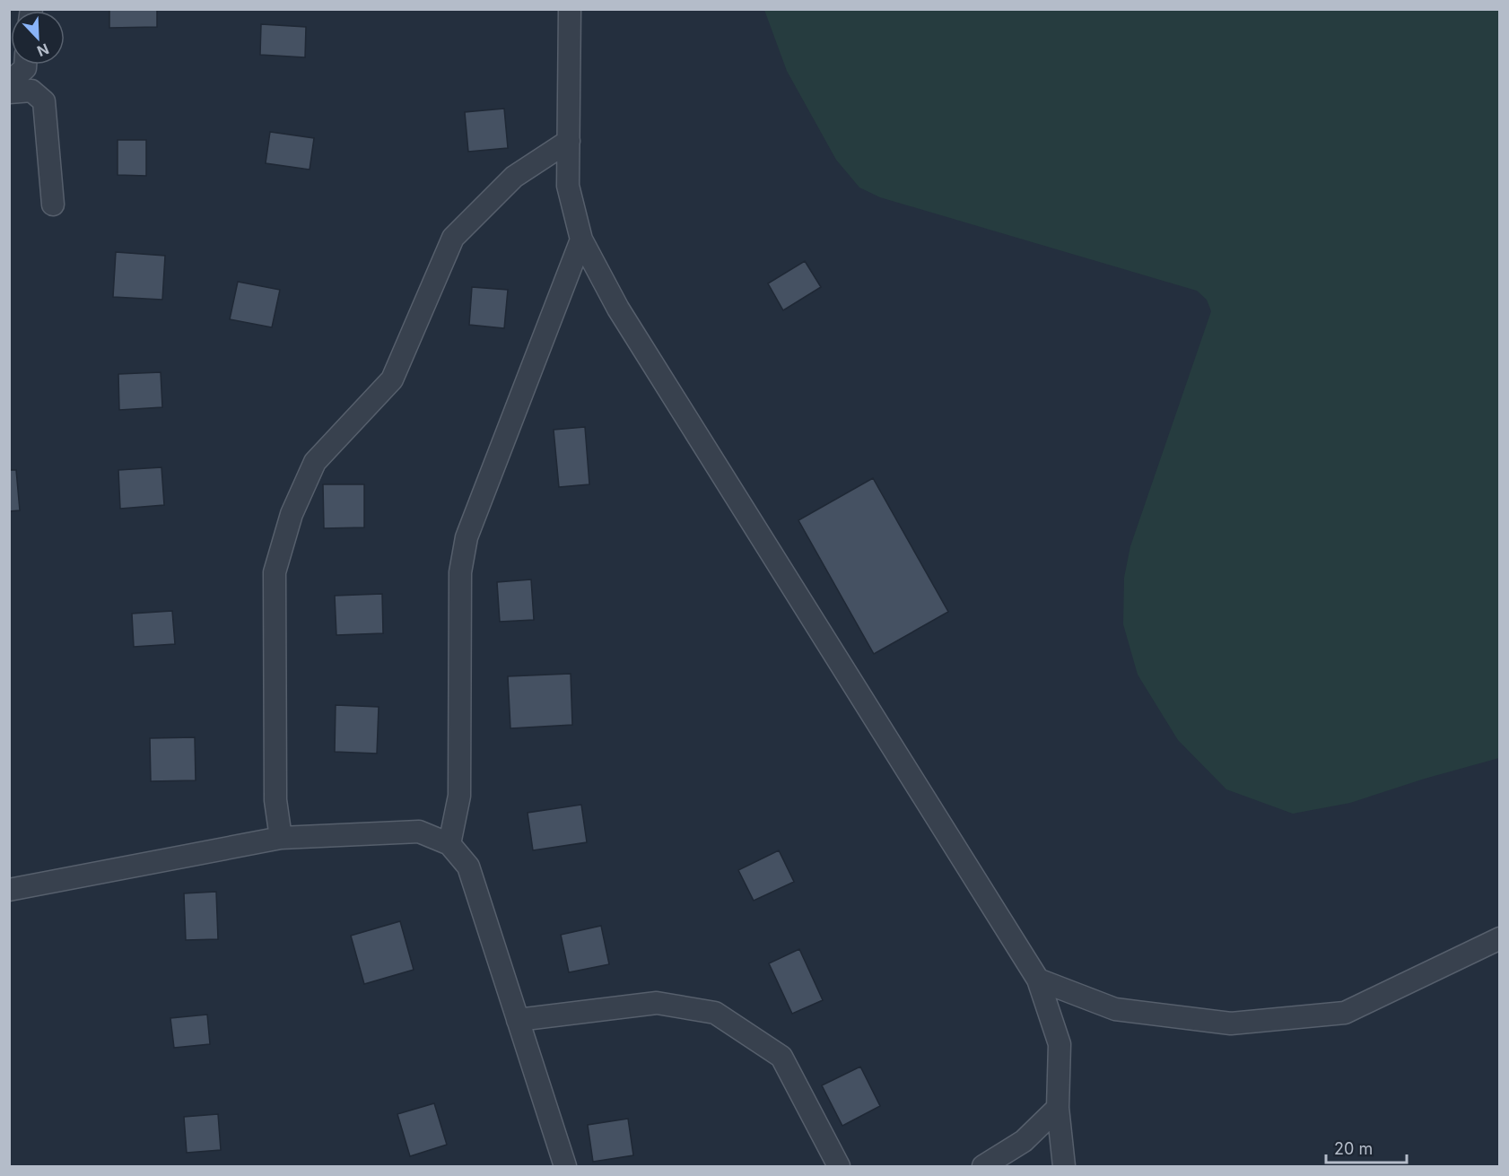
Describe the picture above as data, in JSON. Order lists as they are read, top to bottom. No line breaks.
{"scale_bar":"20 m","north":"bottom right"}
